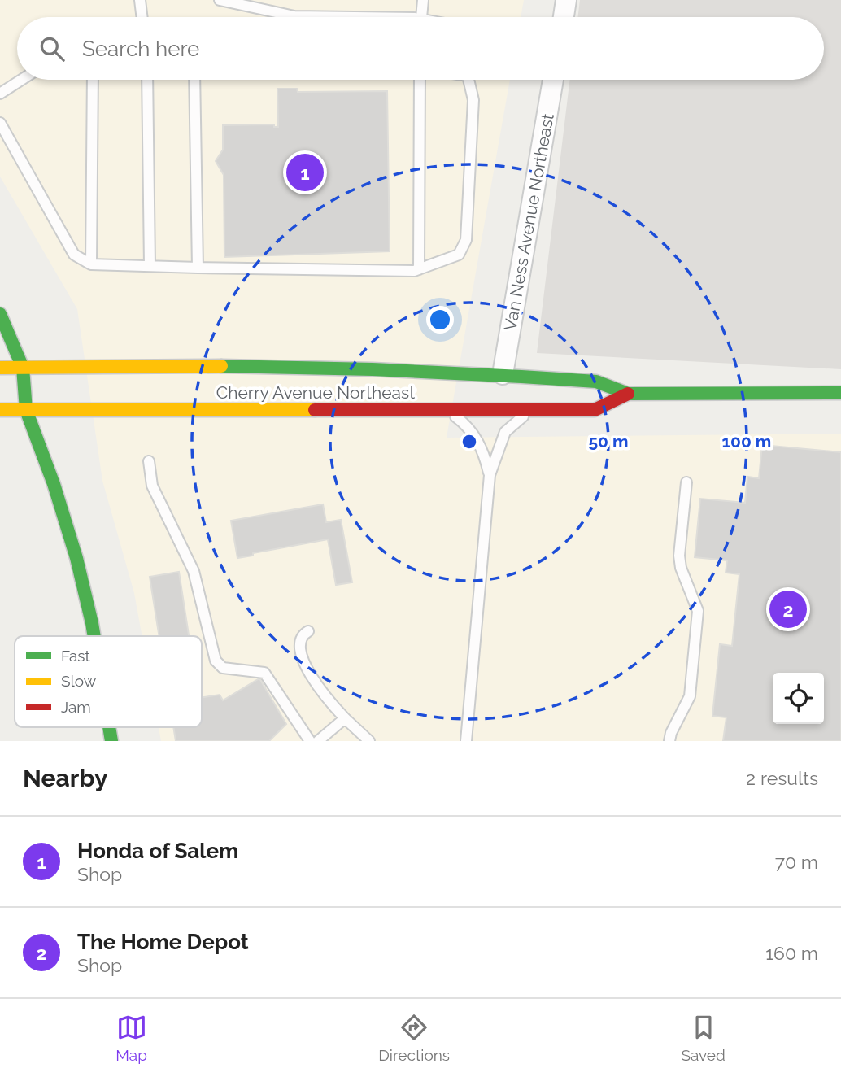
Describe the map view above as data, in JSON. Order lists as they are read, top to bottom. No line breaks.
{"streets":{"main road":["Cherry Avenue Northeast"],"street":["Van Ness Avenue Northeast"]},"crossings":[["Van Ness Avenue Northeast","Cherry Avenue Northeast"]],"legend":["Fast","Slow","Jam"],"page":{"search":"Search here","pins":["1","2"],"heading":["Nearby","2 results"],"list":[{"mark":"1","name":"Honda of Salem","note":"Shop","value":"70 m"},{"mark":"2","name":"The Home Depot","note":"Shop","value":"160 m"}],"nav":["Map","Directions","Saved"]},"rings":["50 m","100 m"]}
